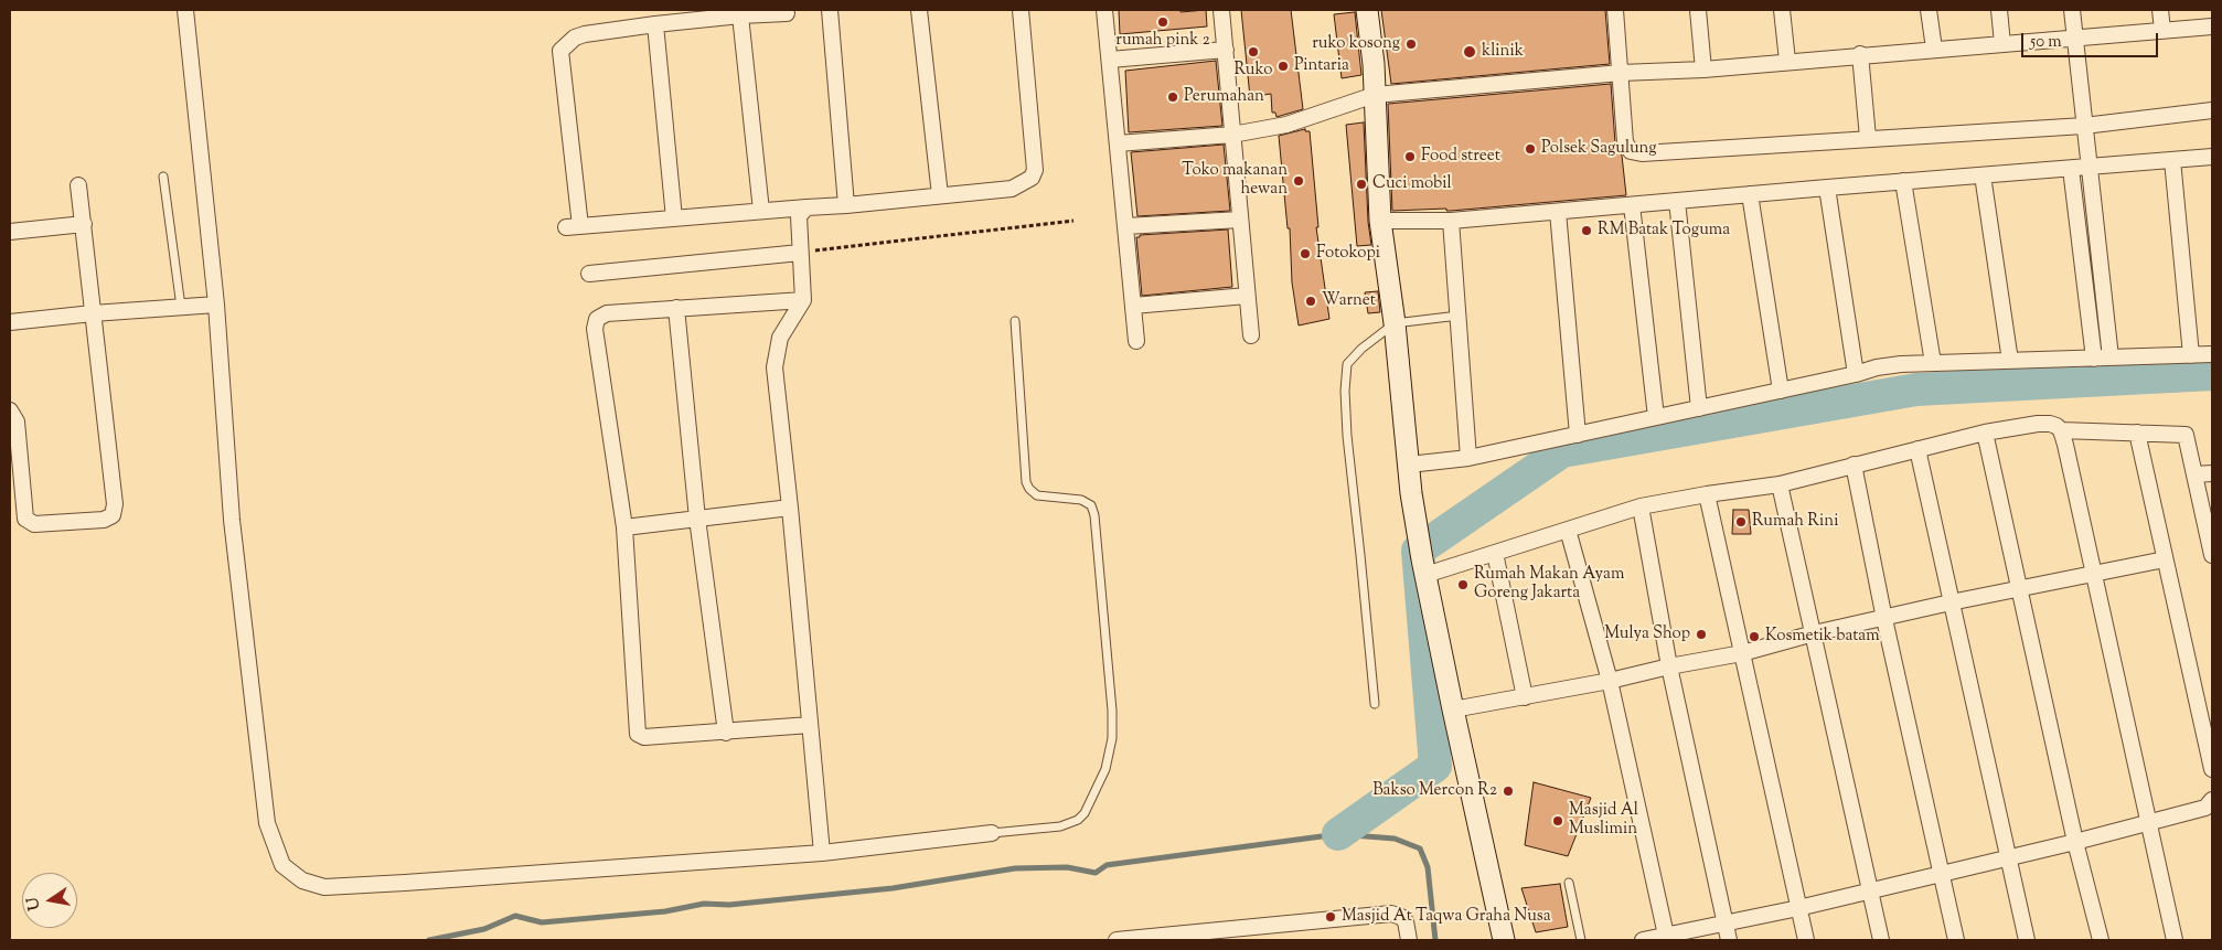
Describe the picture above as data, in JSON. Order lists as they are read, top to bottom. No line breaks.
{"places":["rumah pink 2","ruko kosong","Ruko","klinik","Pintaria","Perumahan","Polsek Sagulung","Food street","Toko makanan hewan","Cuci mobil","RM Batak Toguma","Fotokopi","Warnet","Rumah Rini","Rumah Makan Ayam Goreng Jakarta","Mulya Shop","Kosmetik batam","Bakso Mercon R2","Masjid Al Muslimin","Masjid At Taqwa Graha Nusa"],"scale_bar":"50 m","north":"left"}
